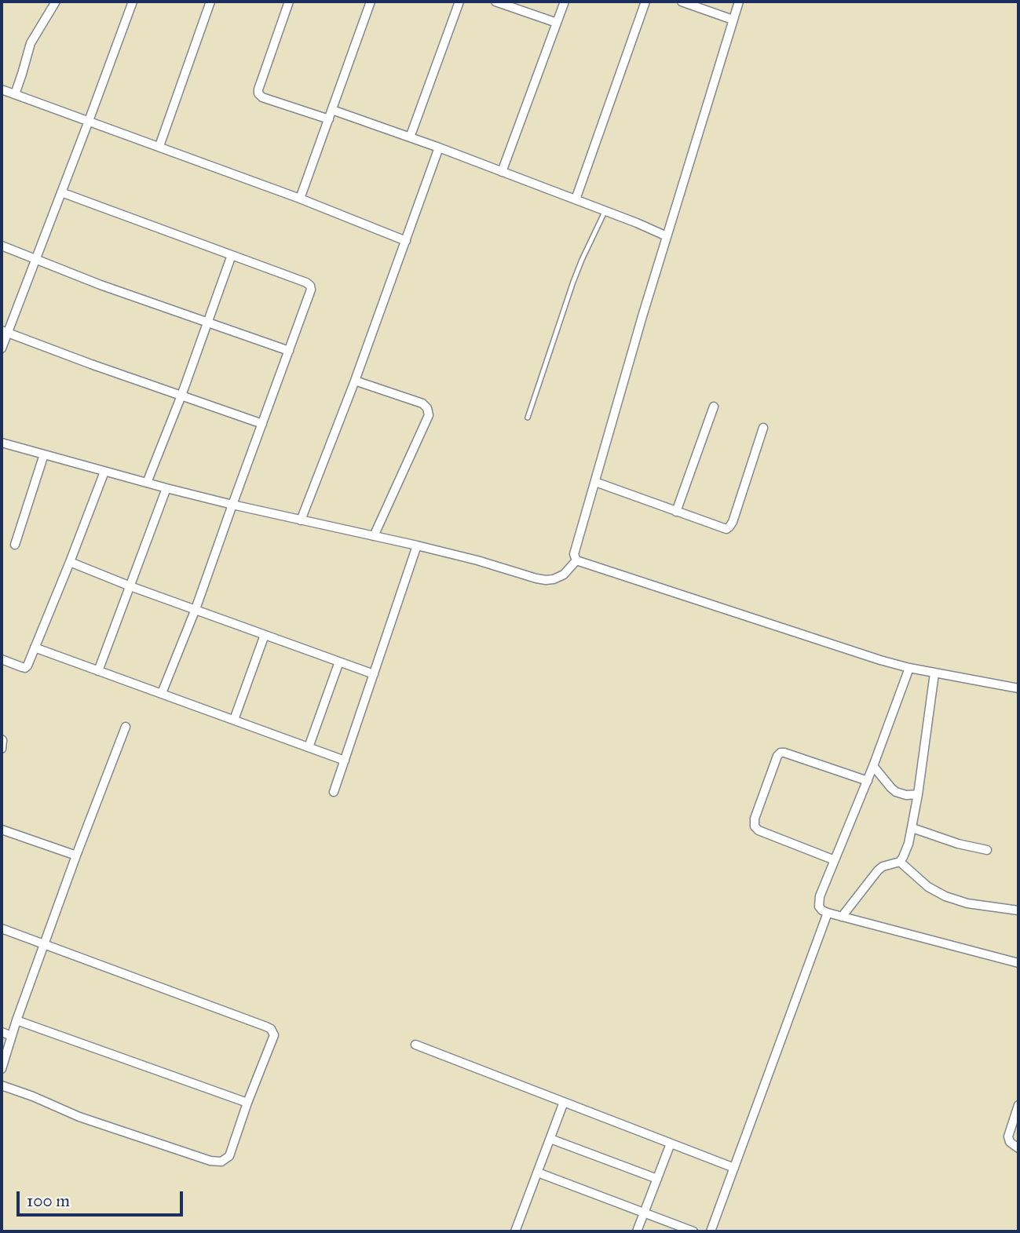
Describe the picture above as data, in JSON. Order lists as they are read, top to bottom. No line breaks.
{"scale_bar":"100 m"}
